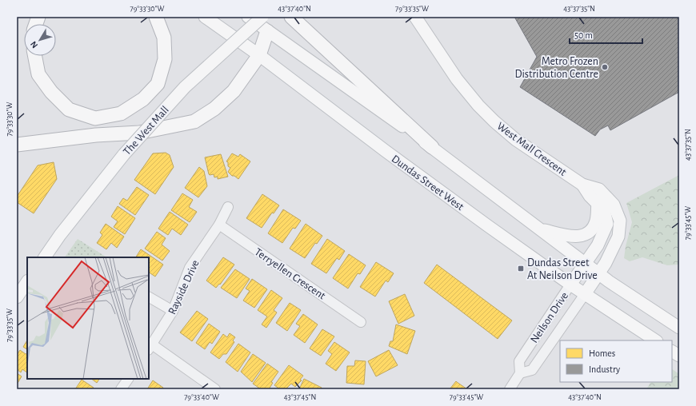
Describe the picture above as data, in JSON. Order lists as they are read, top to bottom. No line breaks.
{"streets":{"main road":["The West Mall","West Mall Crescent","Dundas Street West","Neilson Drive"],"street":["Terryellen Crescent","Rayside Drive"]},"crossings":[["West Mall Crescent","Neilson Drive"],["Dundas Street West","Neilson Drive"],["Terryellen Crescent","Rayside Drive"]],"places":{"other":["Metro Frozen Distribution Centre"],"transit":["Dundas Street At Neilson Drive"]},"legend":["Homes","Industry"],"scale_bar":"50 m","north":"bottom left","coordinates":["79°33'30\"W","43°37'40\"N","79°33'35\"W","43°37'35\"N","79°33'45\"W","79°33'40\"W","43°37'45\"N"]}
